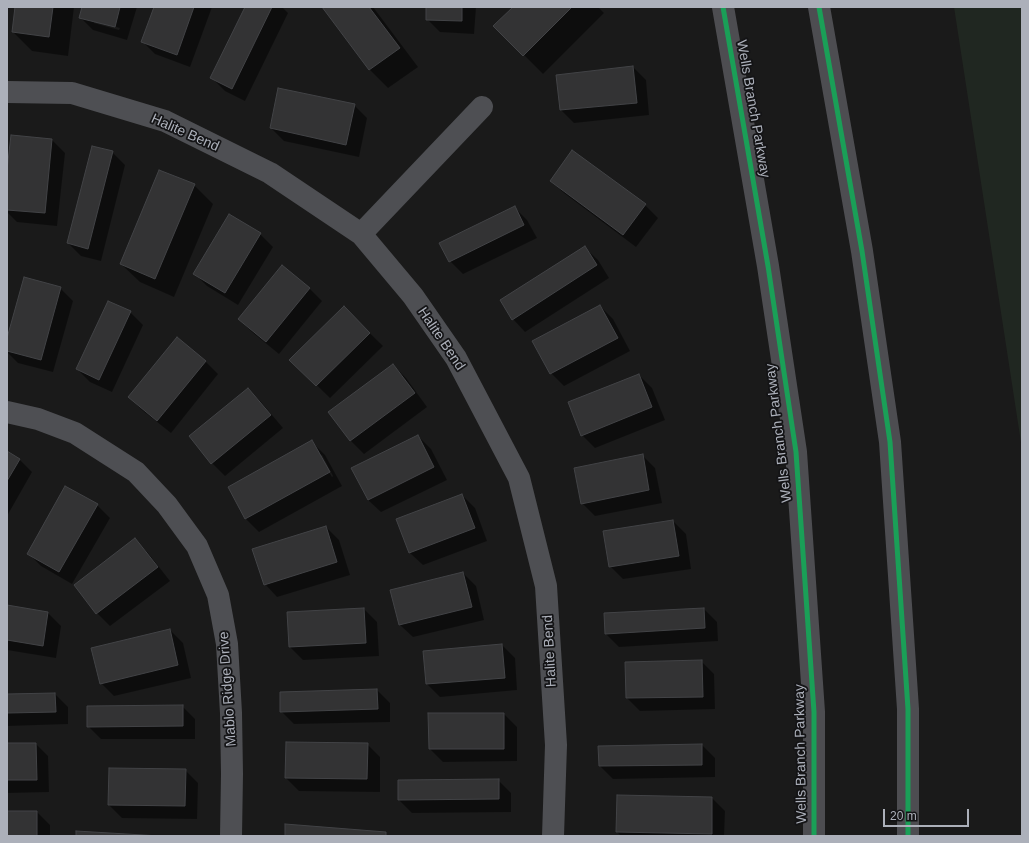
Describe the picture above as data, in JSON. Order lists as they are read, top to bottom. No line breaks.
{"streets":{"street":["Wells Branch Parkway","Halite Bend","Mablo Ridge Drive"]},"scale_bar":"20 m"}
